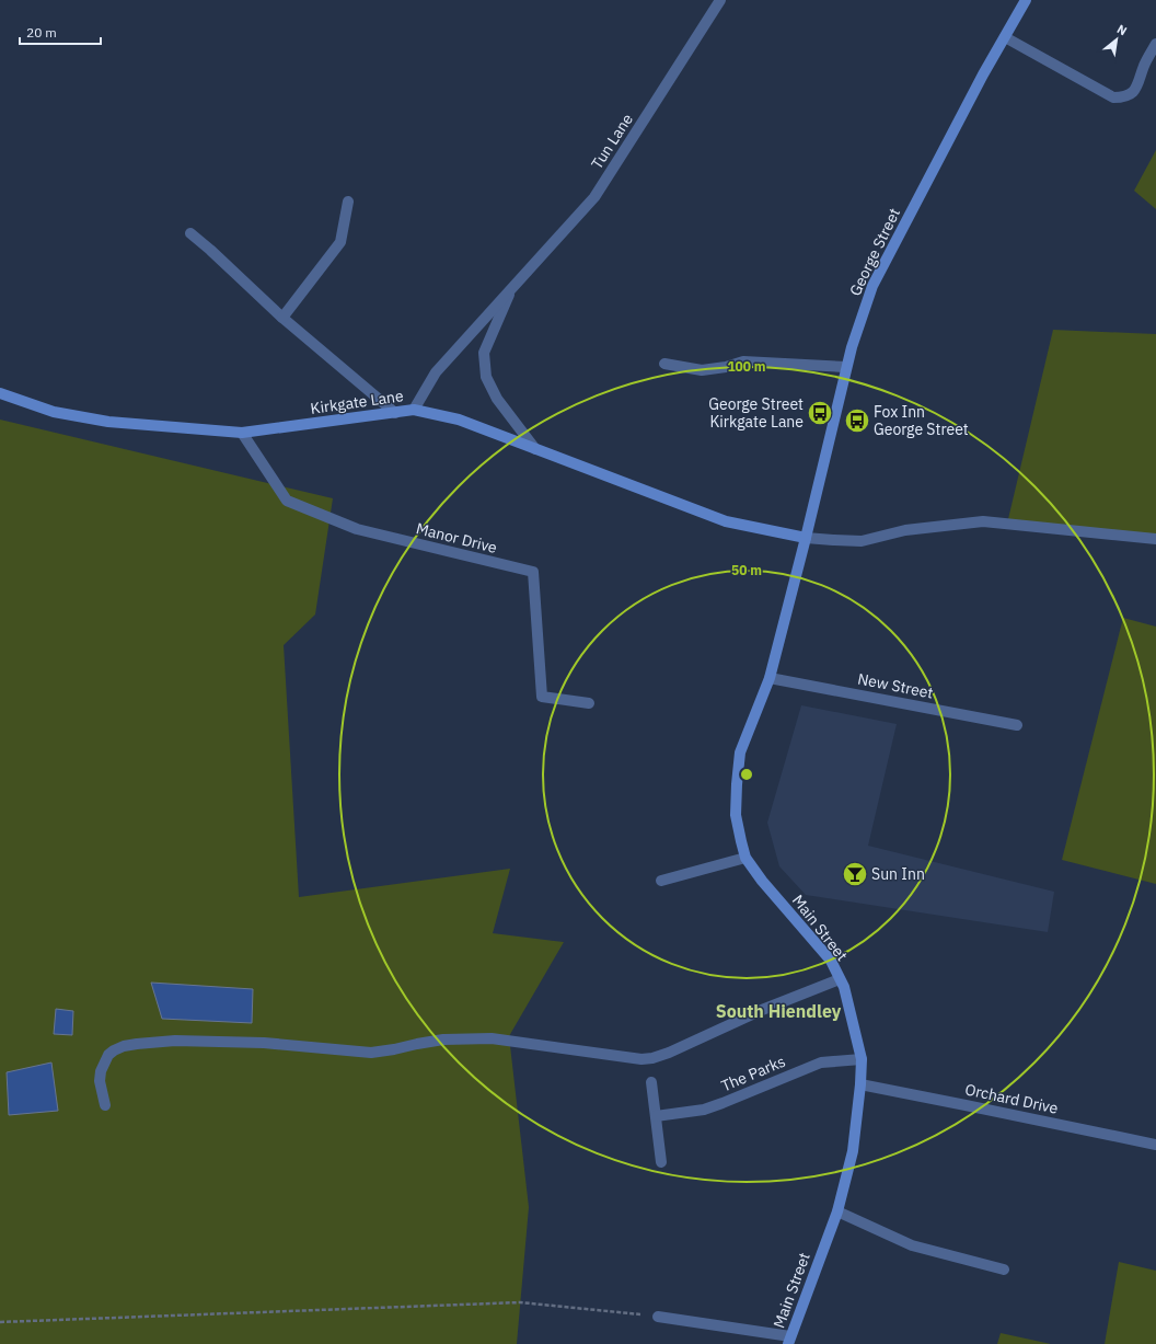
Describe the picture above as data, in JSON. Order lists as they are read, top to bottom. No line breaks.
{"streets":{"street":["Tun Lane","George Street","Kirkgate Lane","Manor Drive","New Street","Main Street","The Parks","Orchard Drive"]},"crossings":[["Tun Lane","Kirkgate Lane"],["George Street","Kirkgate Lane"],["George Street","Main Street"],["Kirkgate Lane","Manor Drive"],["Kirkgate Lane","Main Street"],["New Street","Main Street"],["Main Street","The Parks"],["Main Street","Orchard Drive"]],"districts":["South Hiendley"],"places":{"bus stop":["George Street Kirkgate Lane","Fox Inn George Street"],"bar":["Sun Inn"]},"scale_bar":"20 m","north":"top right","rings":["100 m","50 m"]}
